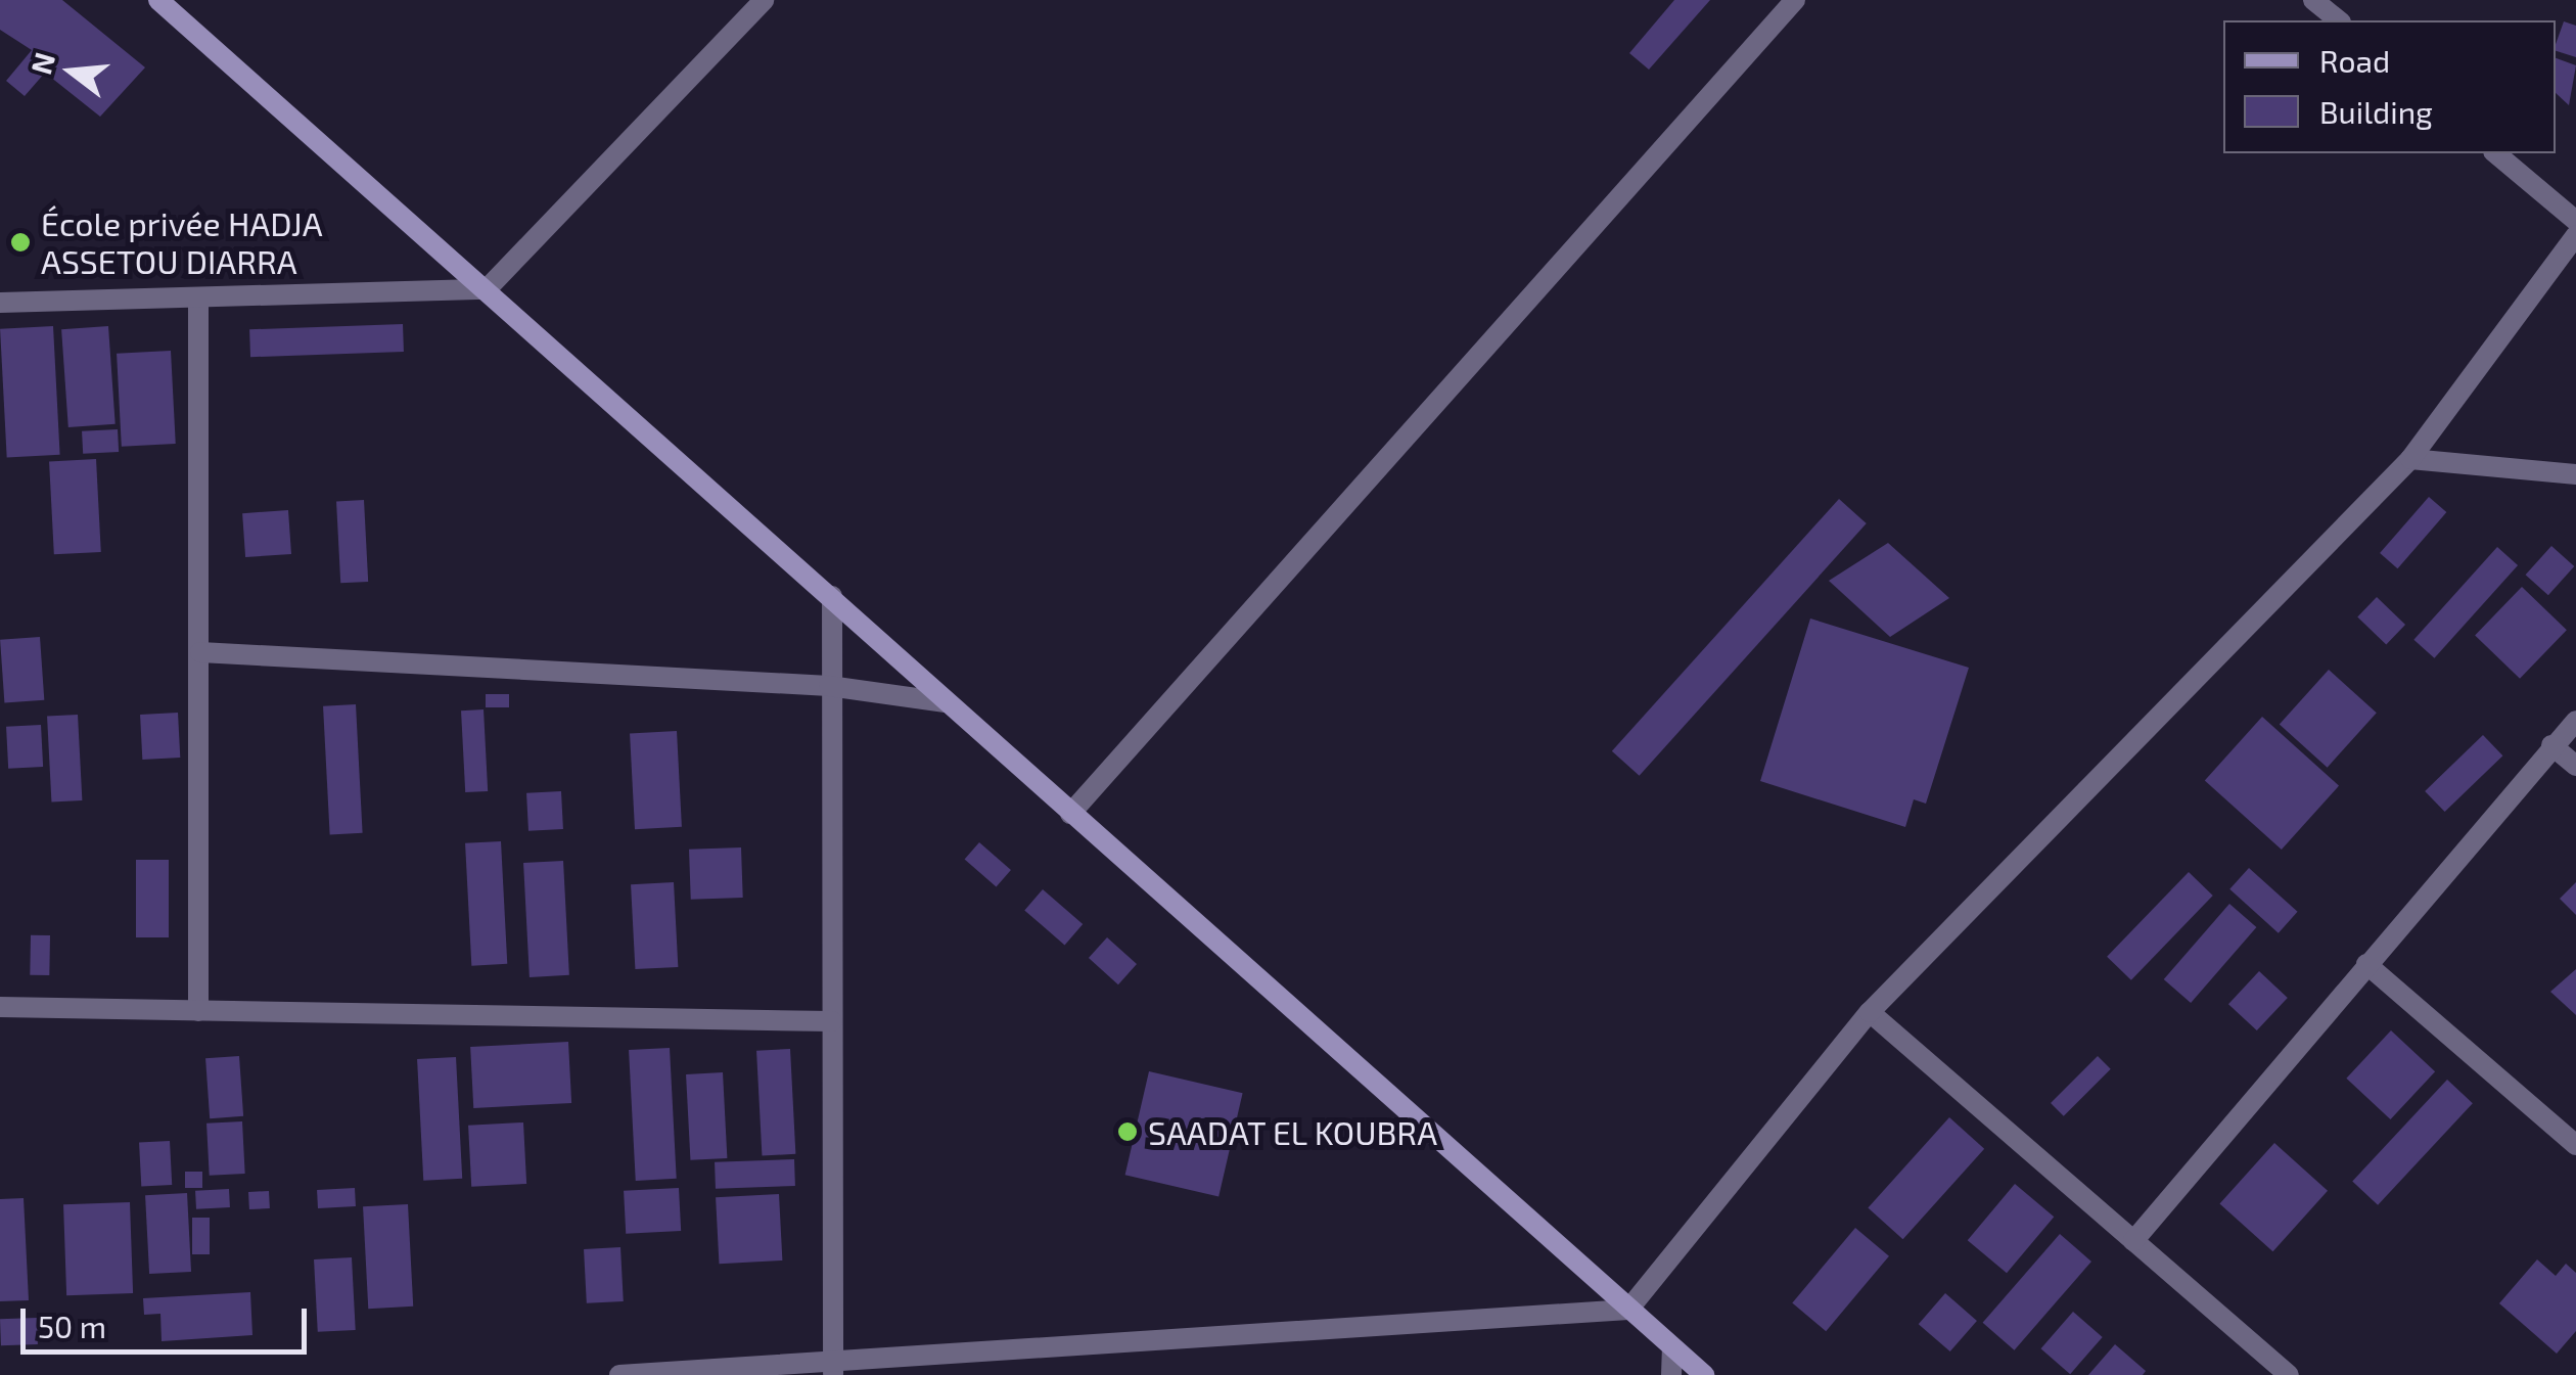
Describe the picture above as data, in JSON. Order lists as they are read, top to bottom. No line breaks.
{"places":["École privée HADJA ASSETOU DIARRA","SAADAT EL KOUBRA"],"legend":["Road","Building"],"scale_bar":"50 m","north":"left"}
